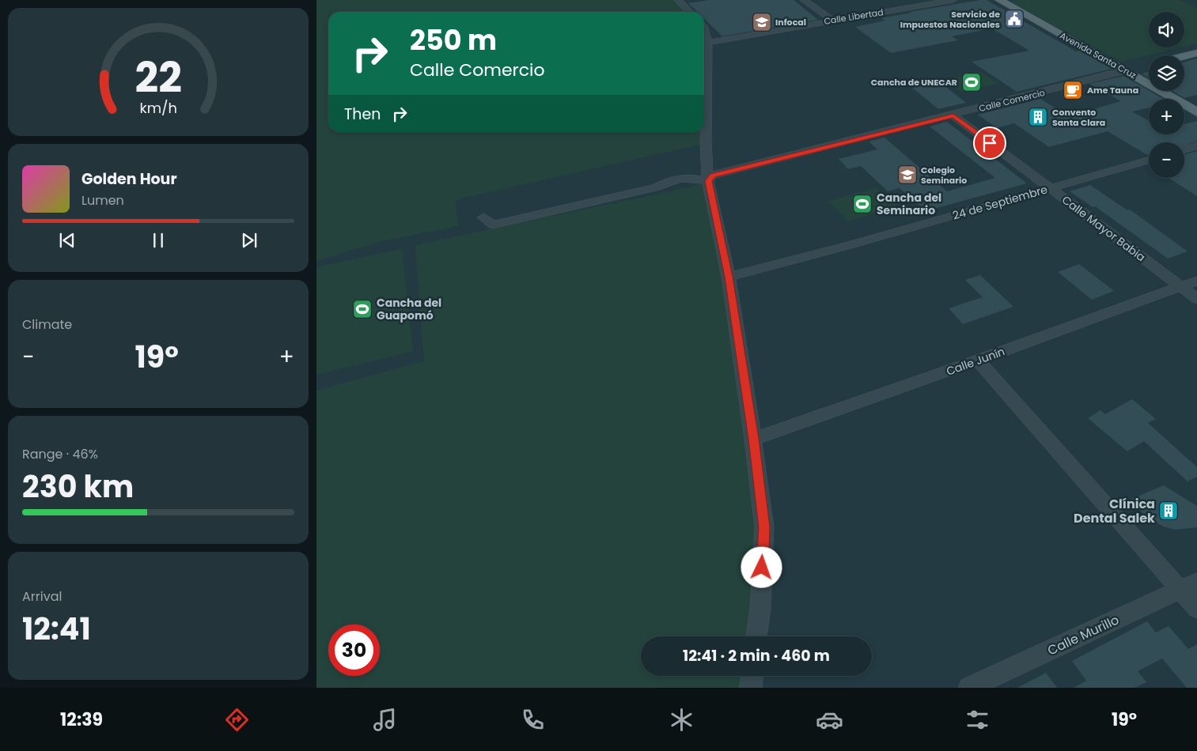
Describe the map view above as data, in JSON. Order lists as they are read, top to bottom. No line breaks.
{"streets":{"main road":["Avenida Santa Cruz","Calle Comercio"],"street":["Calle Libertad","24 de Septiembre","Calle Mayor Babia","Calle Junín","Calle Murillo"]},"crossings":[["Avenida Santa Cruz","Calle Comercio"],["Calle Comercio","Calle Mayor Babia"],["24 de Septiembre","Calle Mayor Babia"],["Calle Mayor Babia","Calle Junín"]],"places":{"public building":["Servicio de Impuestos Nacionales"],"school or university":["Infocal","Colegio Seminario"],"sports":["Cancha de UNECAR","Cancha del Seminario","Cancha del Guapomó"],"cafe":["Ame Tauna"],"building":["Convento Santa Clara","Clínica Dental Salek"]},"page":{"map_buttons":["+","−"],"turn":["250 m","Calle Comercio"],"then":"Then","song":["Golden Hour","Lumen"],"tile":["Climate",["Range · 46%","230 km"],["Arrival","12:41"]],"heat":["−","19°","+"],"limit":"30","trip":"12:41 · 2 min · 460 m","tabs":["12:39","19°"],"gauge":["22","km/h"]}}
